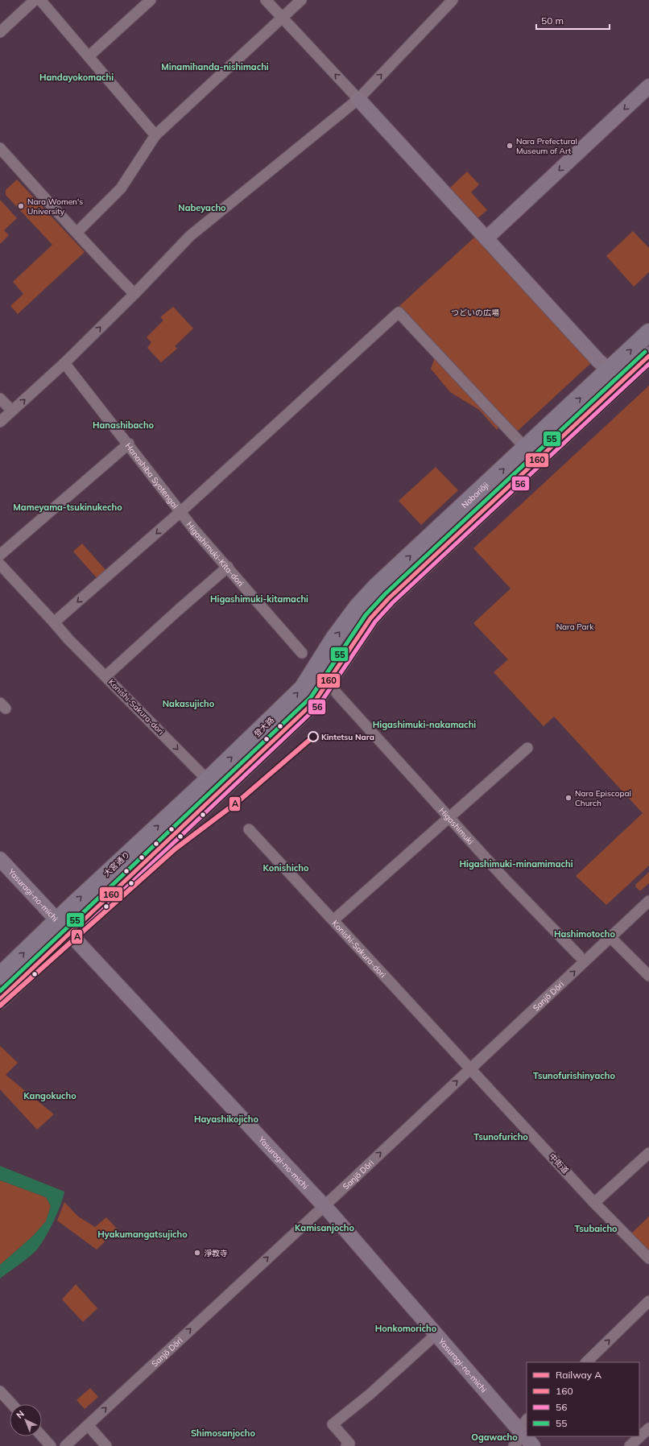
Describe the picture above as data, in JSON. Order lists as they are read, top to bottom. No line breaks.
{"streets":{"highway":["Noboriōji","登大路","大宮通り"],"street":["Hanashiba Syotengai","Higashimuki-Kita-dori","Konishi-Sakura-dori","Higashimuki","Yasuragi-no-michi","Sanjō Dōri","中街道"]},"crossings":[["Hanashiba Syotengai","Higashimuki-Kita-dori"],["Noboriōji","登大路"],["Konishi-Sakura-dori","登大路"],["Konishi-Sakura-dori","大宮通り"],["Konishi-Sakura-dori","Sanjō Dōri"],["Konishi-Sakura-dori","中街道"],["登大路","大宮通り"],["大宮通り","Yasuragi-no-michi"],["Yasuragi-no-michi","Sanjō Dōri"],["Sanjō Dōri","中街道"]],"one_way":["Sanjō Dōri"],"districts":["Minamihanda-nishimachi","Handayokomachi","Nabeyacho","Hanashibacho","Mameyama-tsukinukecho","Higashimuki-kitamachi","Nakasujicho","Higashimuki-nakamachi","Higashimuki-minamimachi","Konishicho","Hashimotocho","Tsunofurishinyacho","Kangokucho","Hayashikojicho","Tsunofuricho","Kamisanjocho","Tsubaicho","Hyakumangatsujicho","Honkomoricho","Shimosanjocho","Ogawacho"],"parks":["つどいの広場","Nara Park"],"places":["Nara Prefectural Museum of Art","Nara Women's University","Kintetsu Nara","Nara Episcopal Church","淨教寺"],"lines":["transit line 55","transit line 160","transit line 56","rail line A"],"legend":["Railway A","160","56","55"],"scale_bar":"50 m","north":"top left"}
